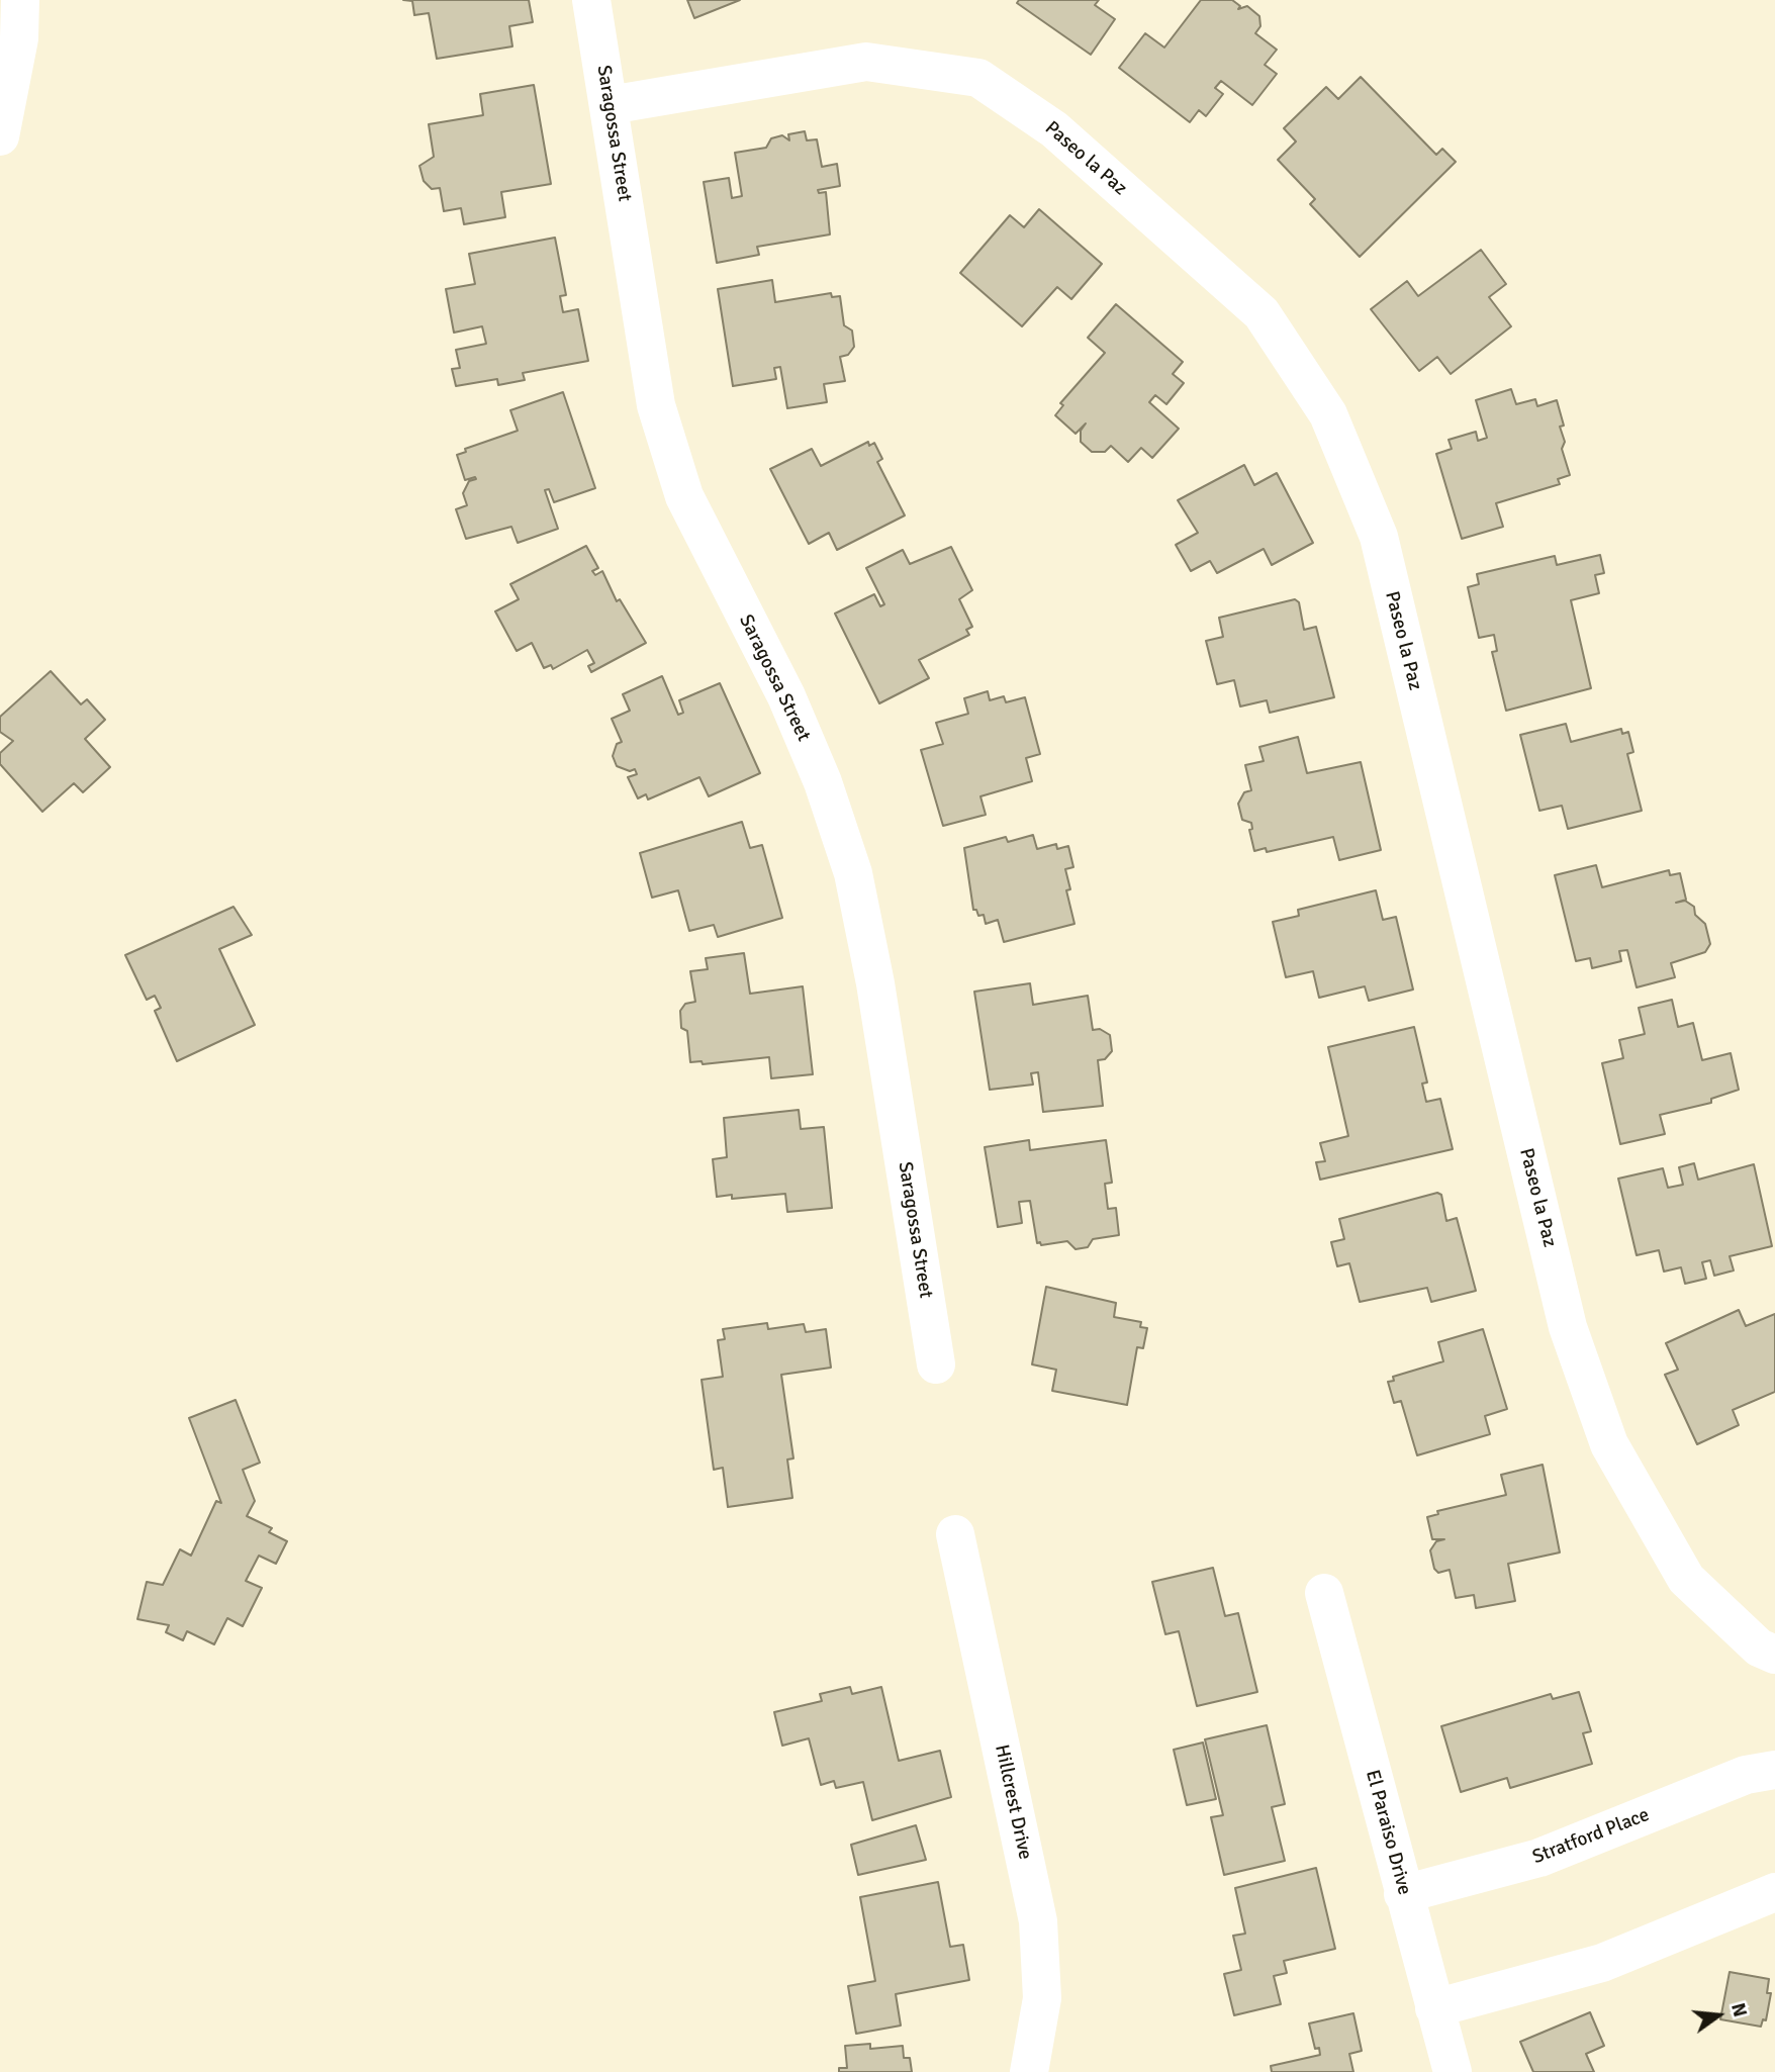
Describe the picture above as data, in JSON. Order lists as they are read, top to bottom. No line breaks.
{"streets":{"street":["Saragossa Street","Paseo la Paz","Hillcrest Drive","El Paraiso Drive","Stratford Place"]},"crossings":[["Saragossa Street","Paseo la Paz"],["El Paraiso Drive","Stratford Place"]],"north":"right"}
